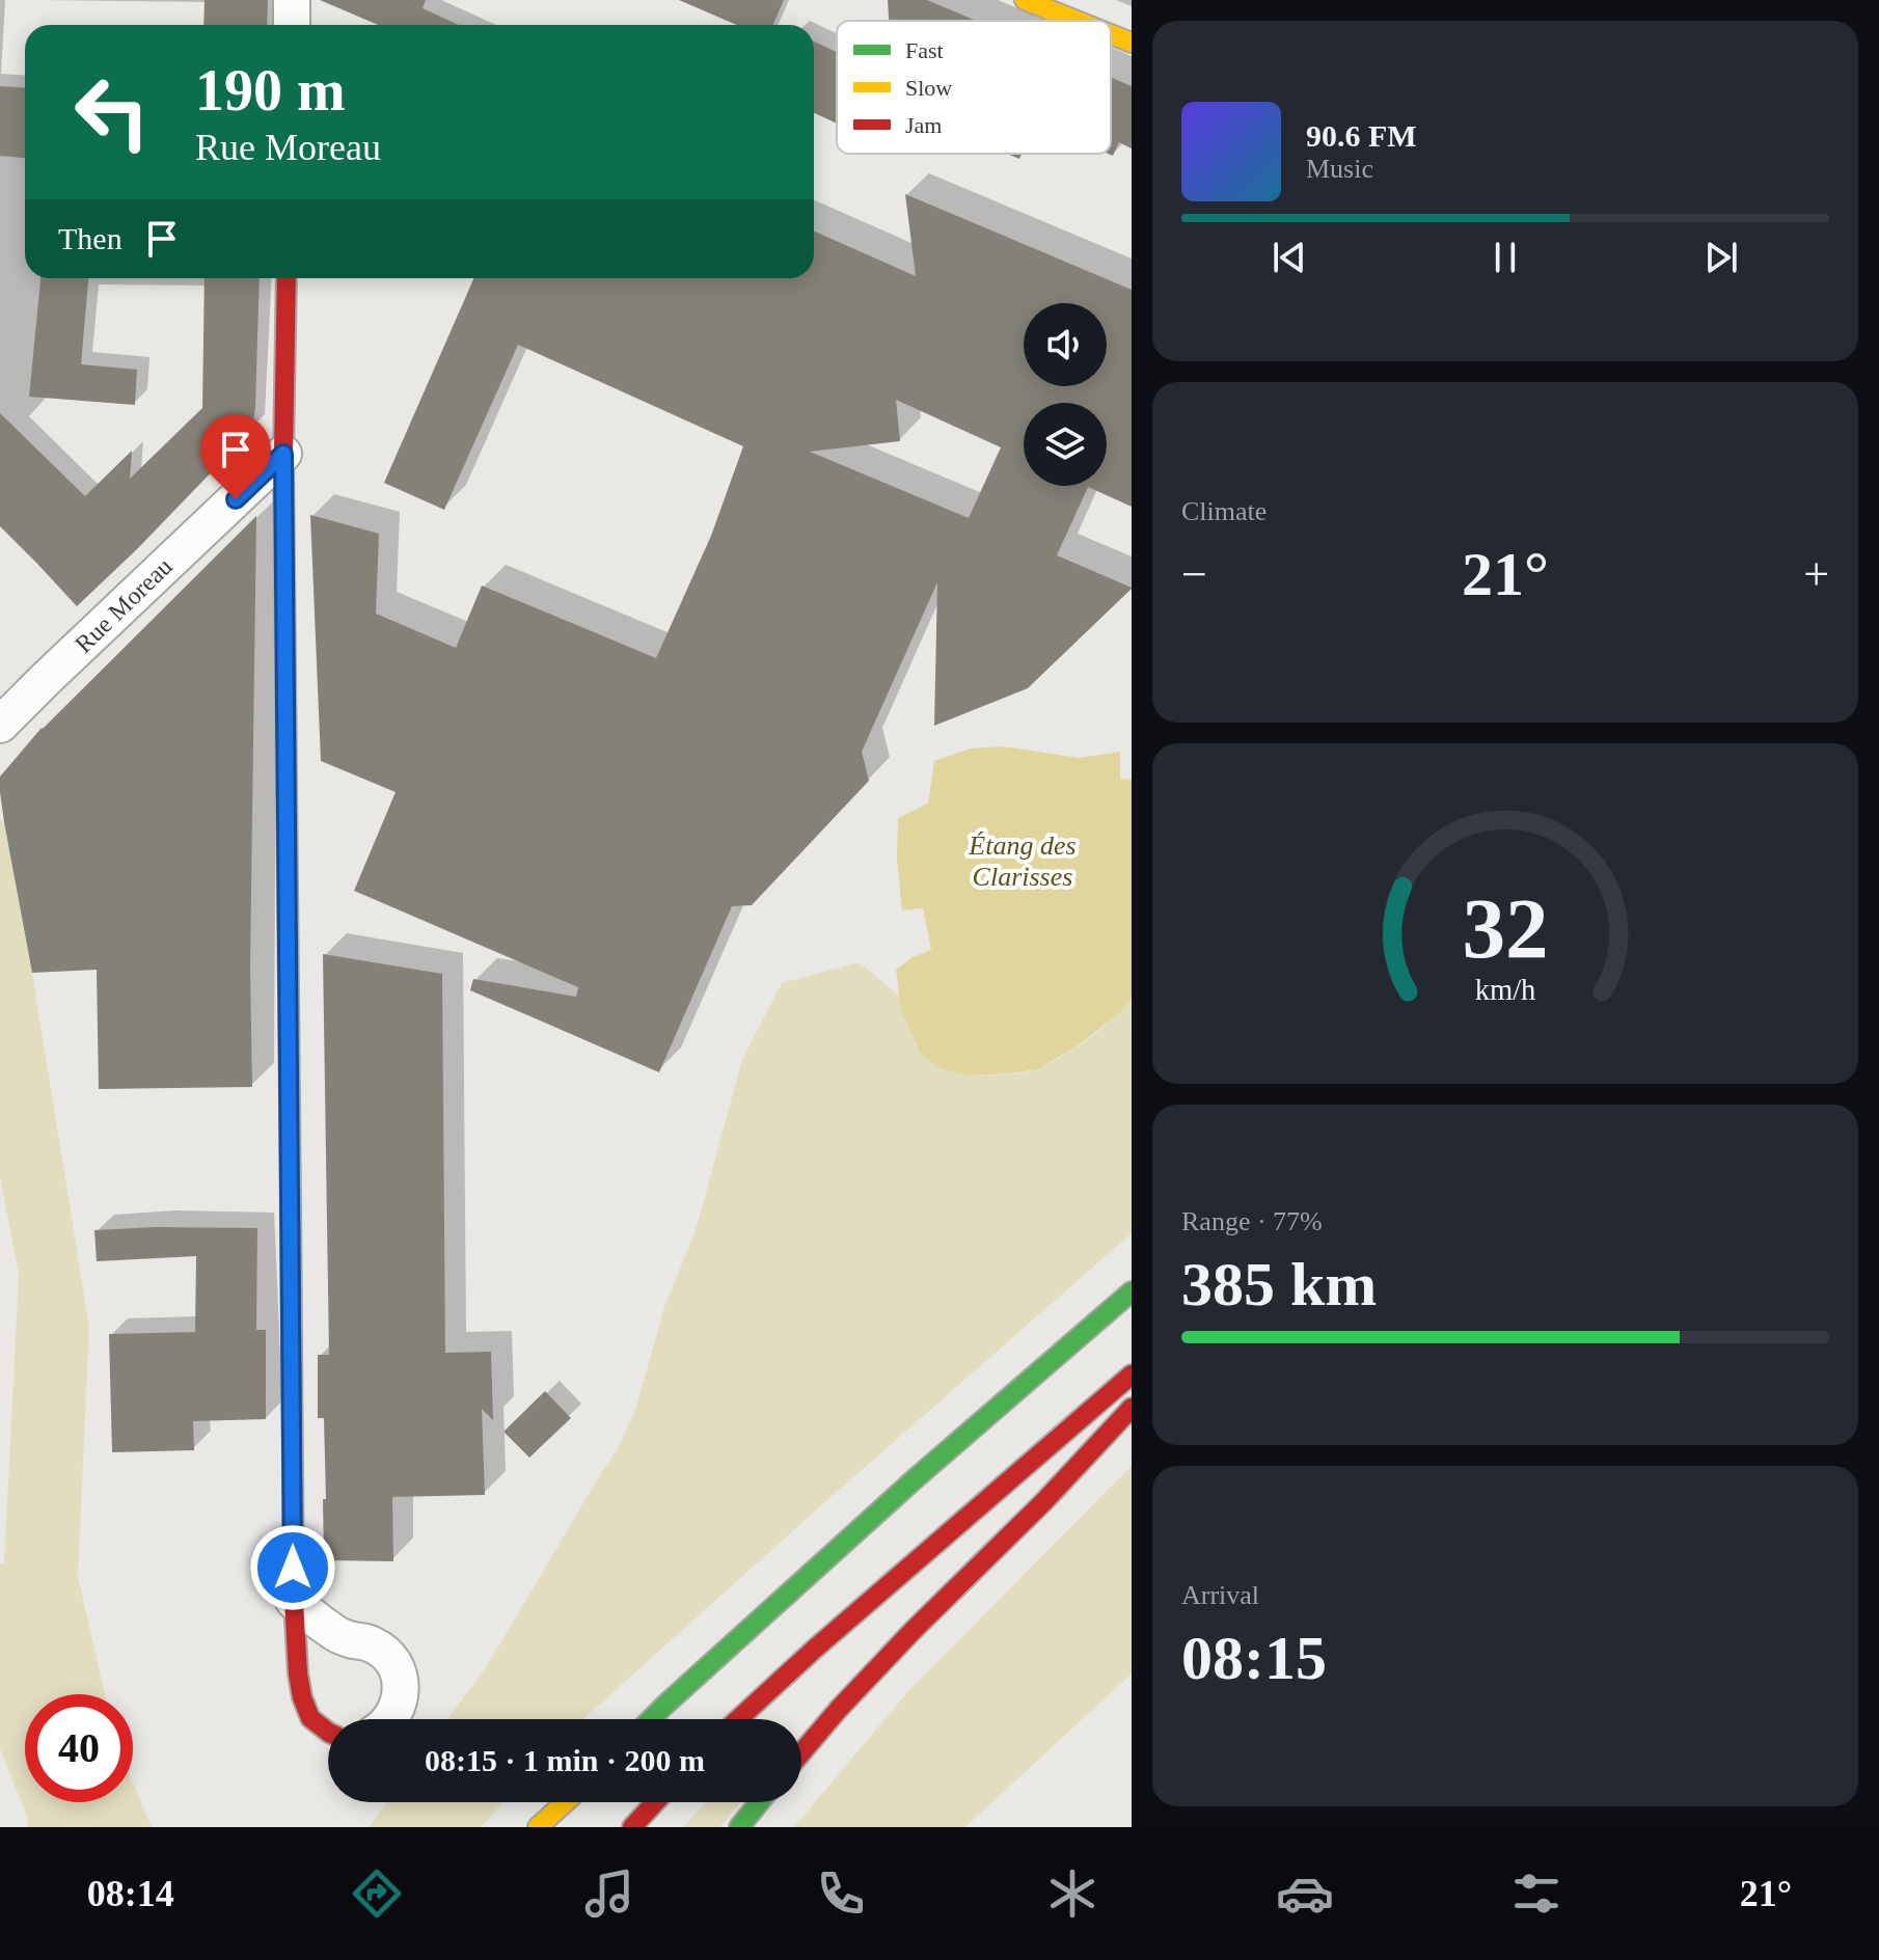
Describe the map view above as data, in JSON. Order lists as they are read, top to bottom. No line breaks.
{"streets":{"street":["Rue Moreau"]},"water":["Étang des Clarisses"],"legend":["Fast","Slow","Jam"],"page":{"turn":["190 m","Rue Moreau"],"song":["90.6 FM","Music"],"then":"Then","tile":["Climate",["Range · 77%","385 km"],["Arrival","08:15"]],"heat":["−","21°","+"],"limit":"40","trip":"08:15 · 1 min · 200 m","tabs":["08:14","21°"],"gauge":["32","km/h"]}}
